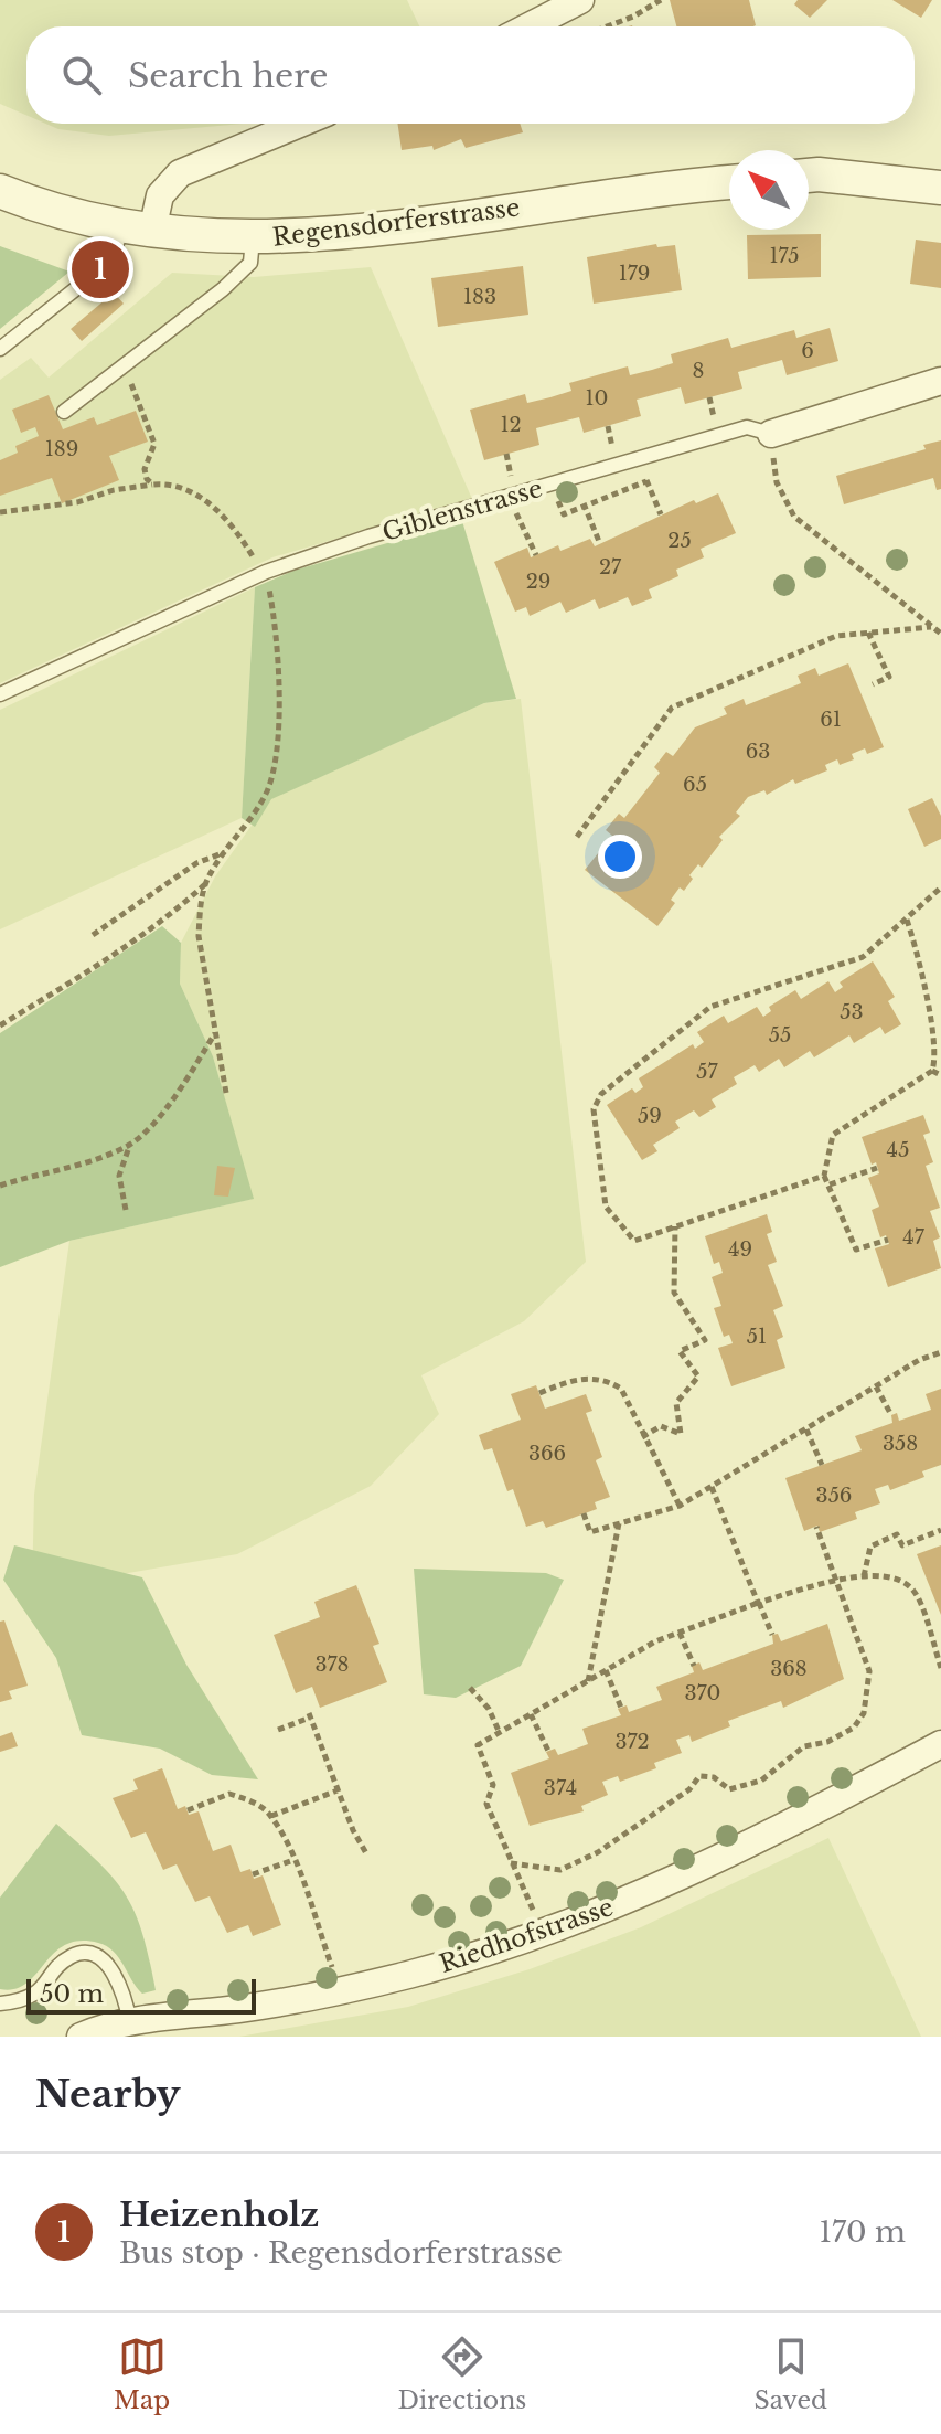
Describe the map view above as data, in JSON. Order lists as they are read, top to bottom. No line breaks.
{"streets":{"street":["Regensdorferstrasse","Giblenstrasse","Riedhofstrasse"]},"house_numbers":["175","179","183","6","8","10","12","189","25","27","29","61","63","65","53","55","57","59","45","47","49","51","358","366","356","378","368","370","372","374"],"scale_bar":"50 m","north":"top left","page":{"search":"Search here","pins":"1","scale":"50 m","heading":"Nearby","list":[{"mark":"1","name":"Heizenholz","note":"Bus stop · Regensdorferstrasse","value":"170 m"}],"nav":["Map","Directions","Saved"]}}
